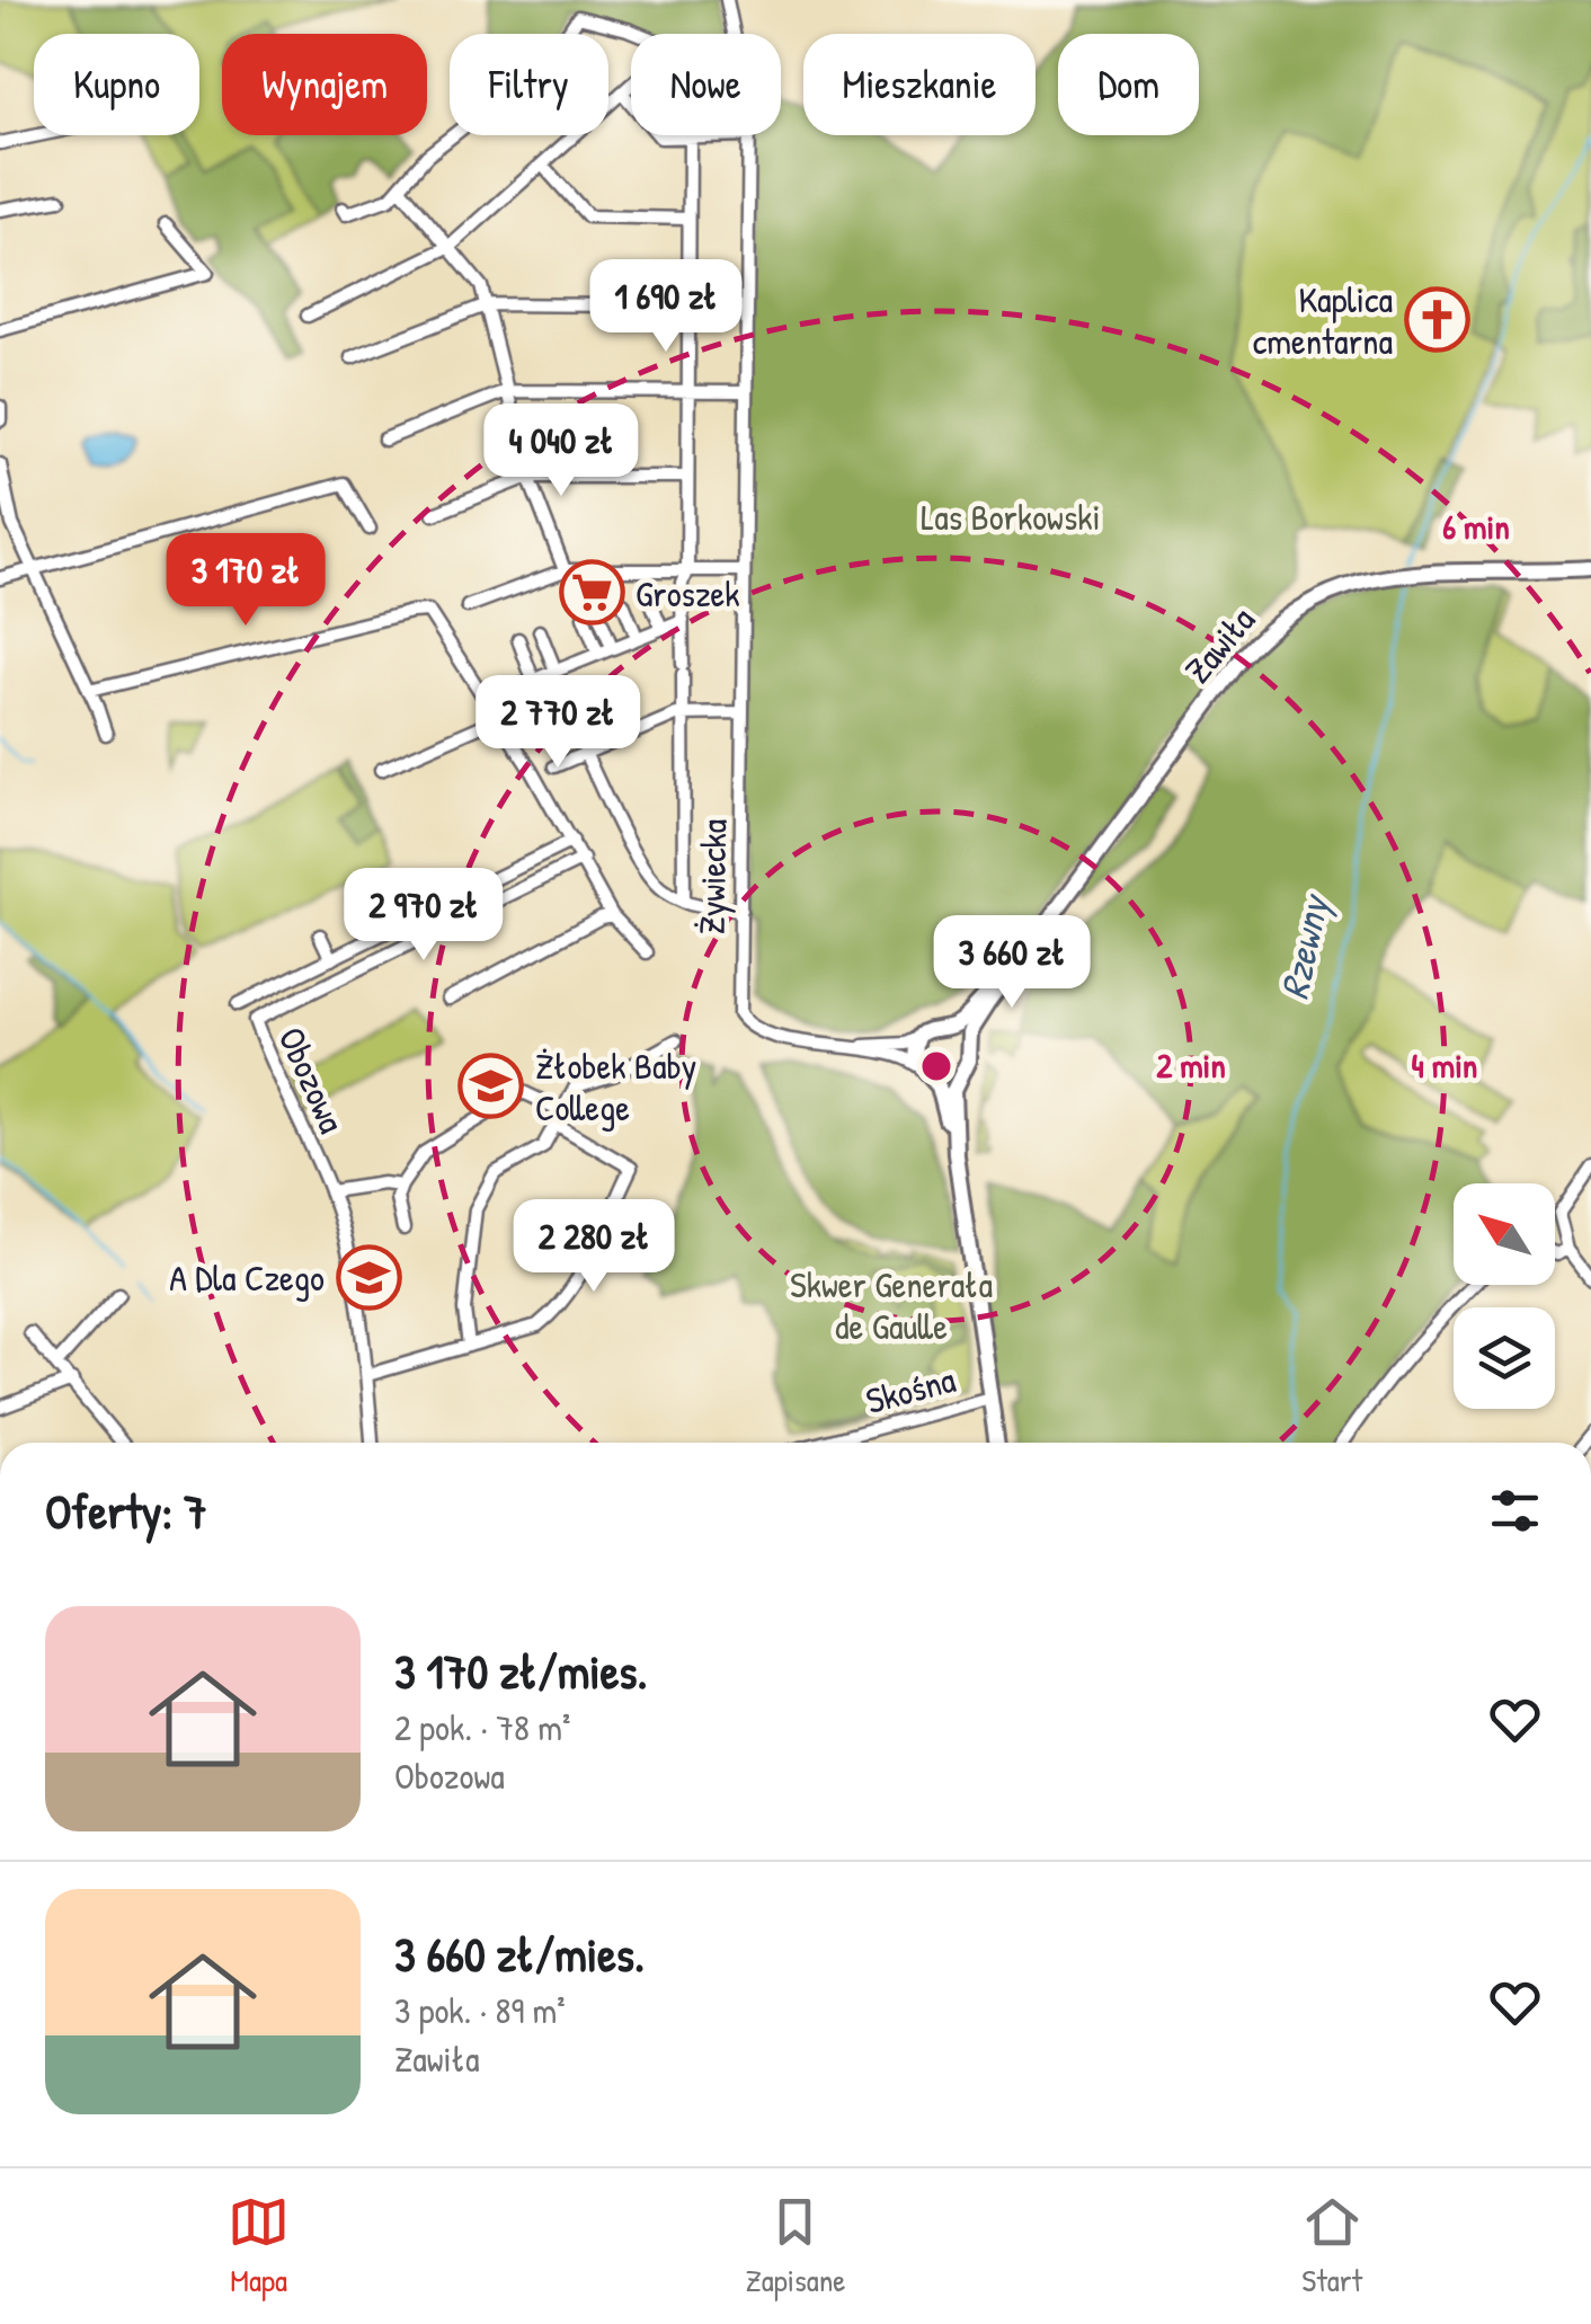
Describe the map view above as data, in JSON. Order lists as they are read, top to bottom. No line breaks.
{"streets":{"street":["Zawiła","Żywiecka","Obozowa","Skośna"]},"crossings":[["Zawiła","Skośna"]],"water":["Rzewny"],"parks":["Las Borkowski","Skwer Generała de Gaulle"],"places":{"church":["Kaplica cmentarna"],"supermarket":["Groszek"],"school or university":["Żłobek Baby College","A Dla Czego"]},"north":"top left","page":{"chip":["Kupno","Wynajem","Filtry","Nowe","Mieszkanie","Dom"],"price":["1 690 zł","4 040 zł","3 170 zł","2 770 zł","2 970 zł","3 660 zł","2 280 zł"],"heading":"Oferty: 7","list":[{"name":"3 170 zł/mies.","note":"2 pok. · 78 m² · Obozowa"},{"name":"3 660 zł/mies.","note":"3 pok. · 89 m² · Zawiła"}],"tabs":["Mapa","Zapisane","Start"]},"rings":["6 min","2 min","4 min"]}
